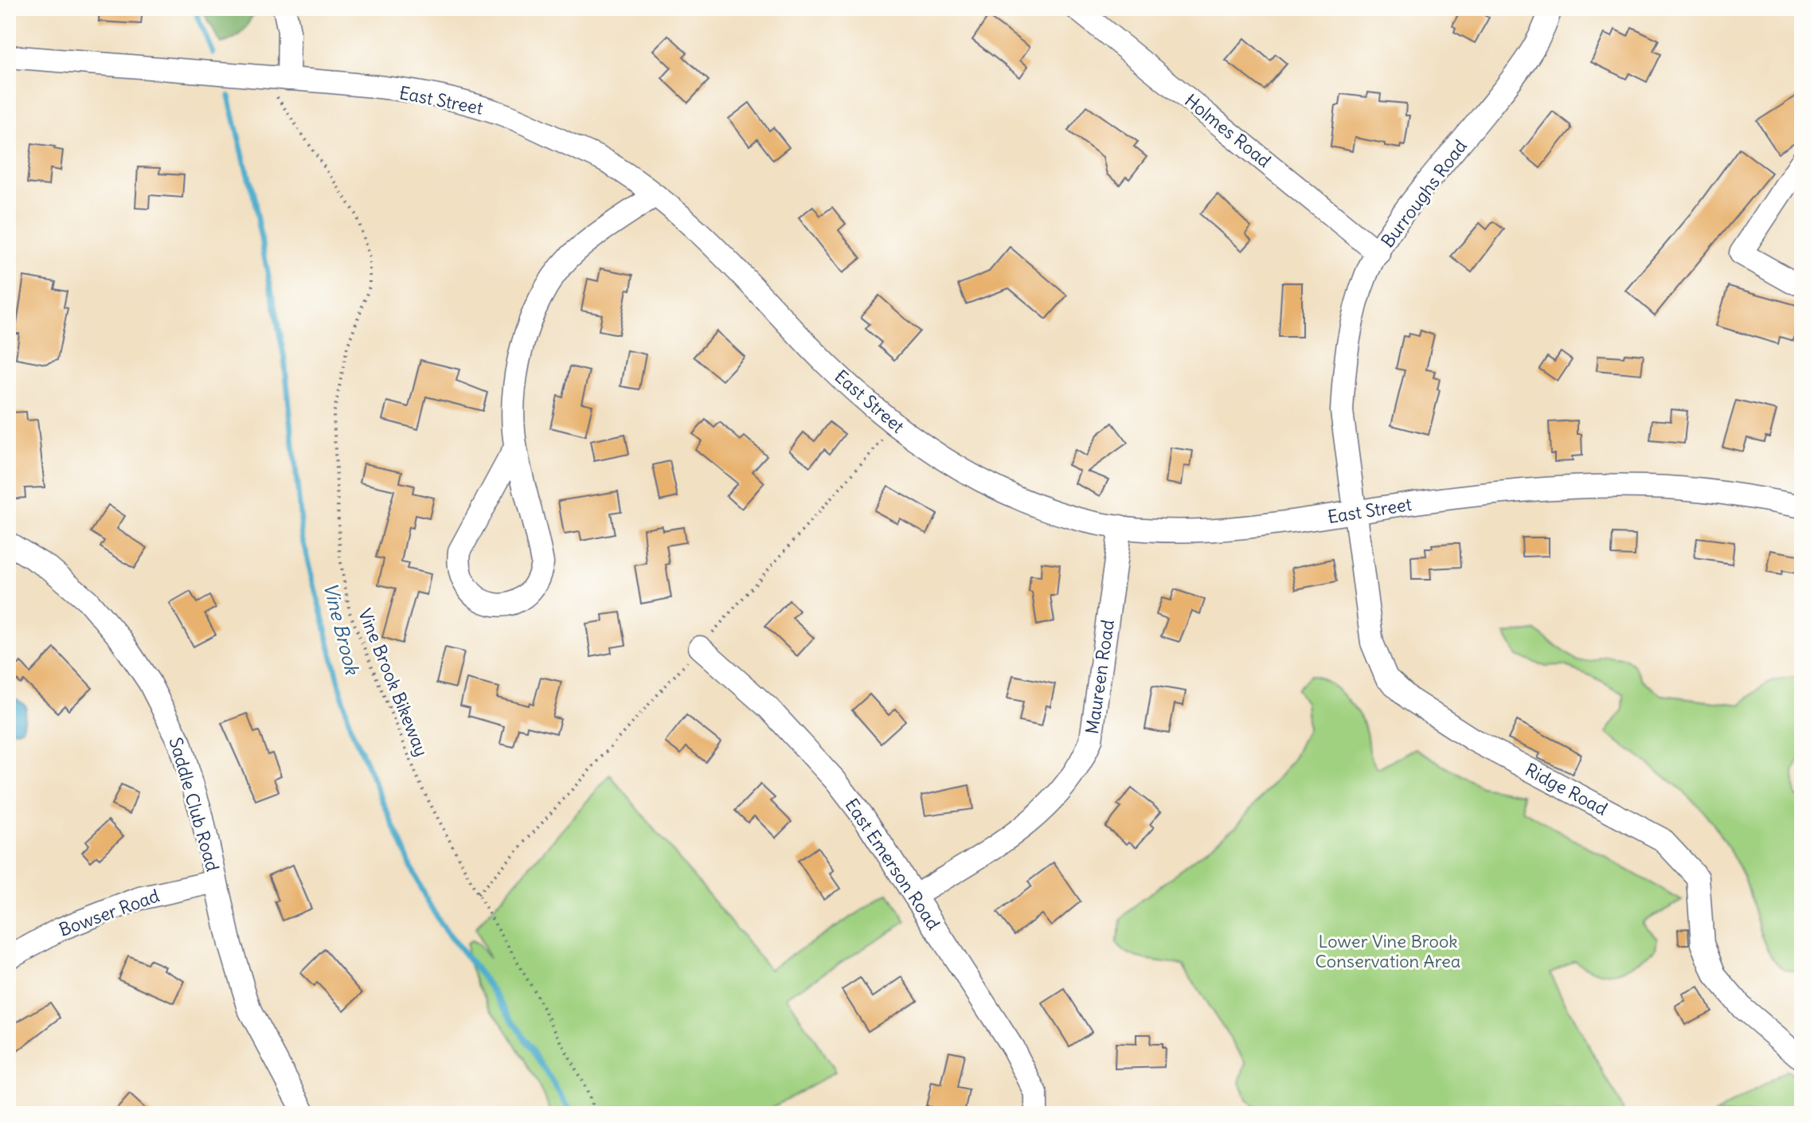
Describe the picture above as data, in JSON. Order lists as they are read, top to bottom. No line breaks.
{"streets":{"street":["East Street","Holmes Road","Burroughs Road","Maureen Road","Ridge Road","Saddle Club Road","East Emerson Road","Bowser Road"],"path":["Vine Brook Bikeway"]},"crossings":[["East Street","Burroughs Road"],["East Street","Maureen Road"],["East Street","Vine Brook Bikeway"],["East Street","Ridge Road"],["Holmes Road","Burroughs Road"],["Burroughs Road","Ridge Road"],["Maureen Road","East Emerson Road"],["Saddle Club Road","Bowser Road"]],"water":["Vine Brook"],"parks":["Lower Vine Brook Conservation Area"]}
